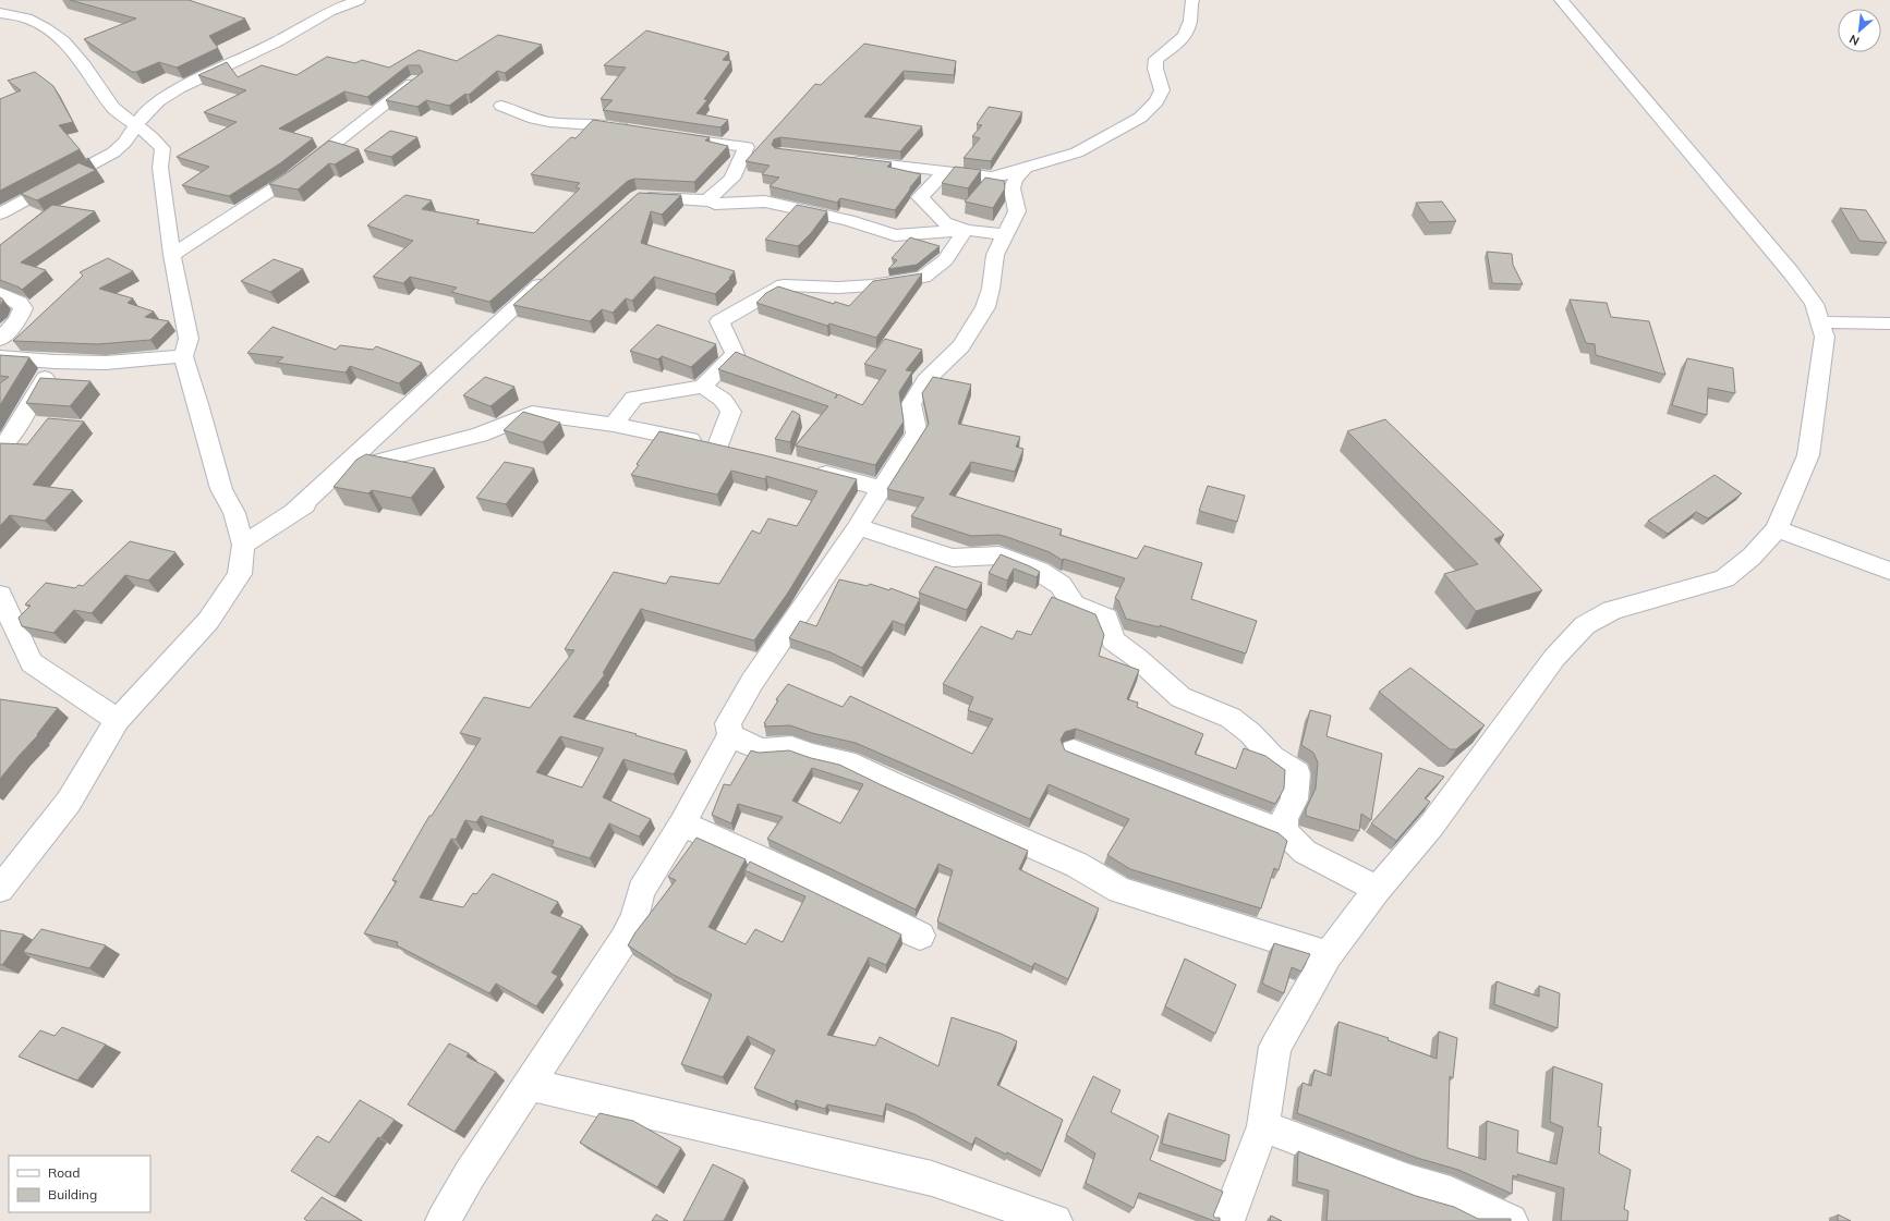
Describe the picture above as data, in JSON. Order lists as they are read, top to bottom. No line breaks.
{"legend":["Road","Building"],"north":"bottom left"}
